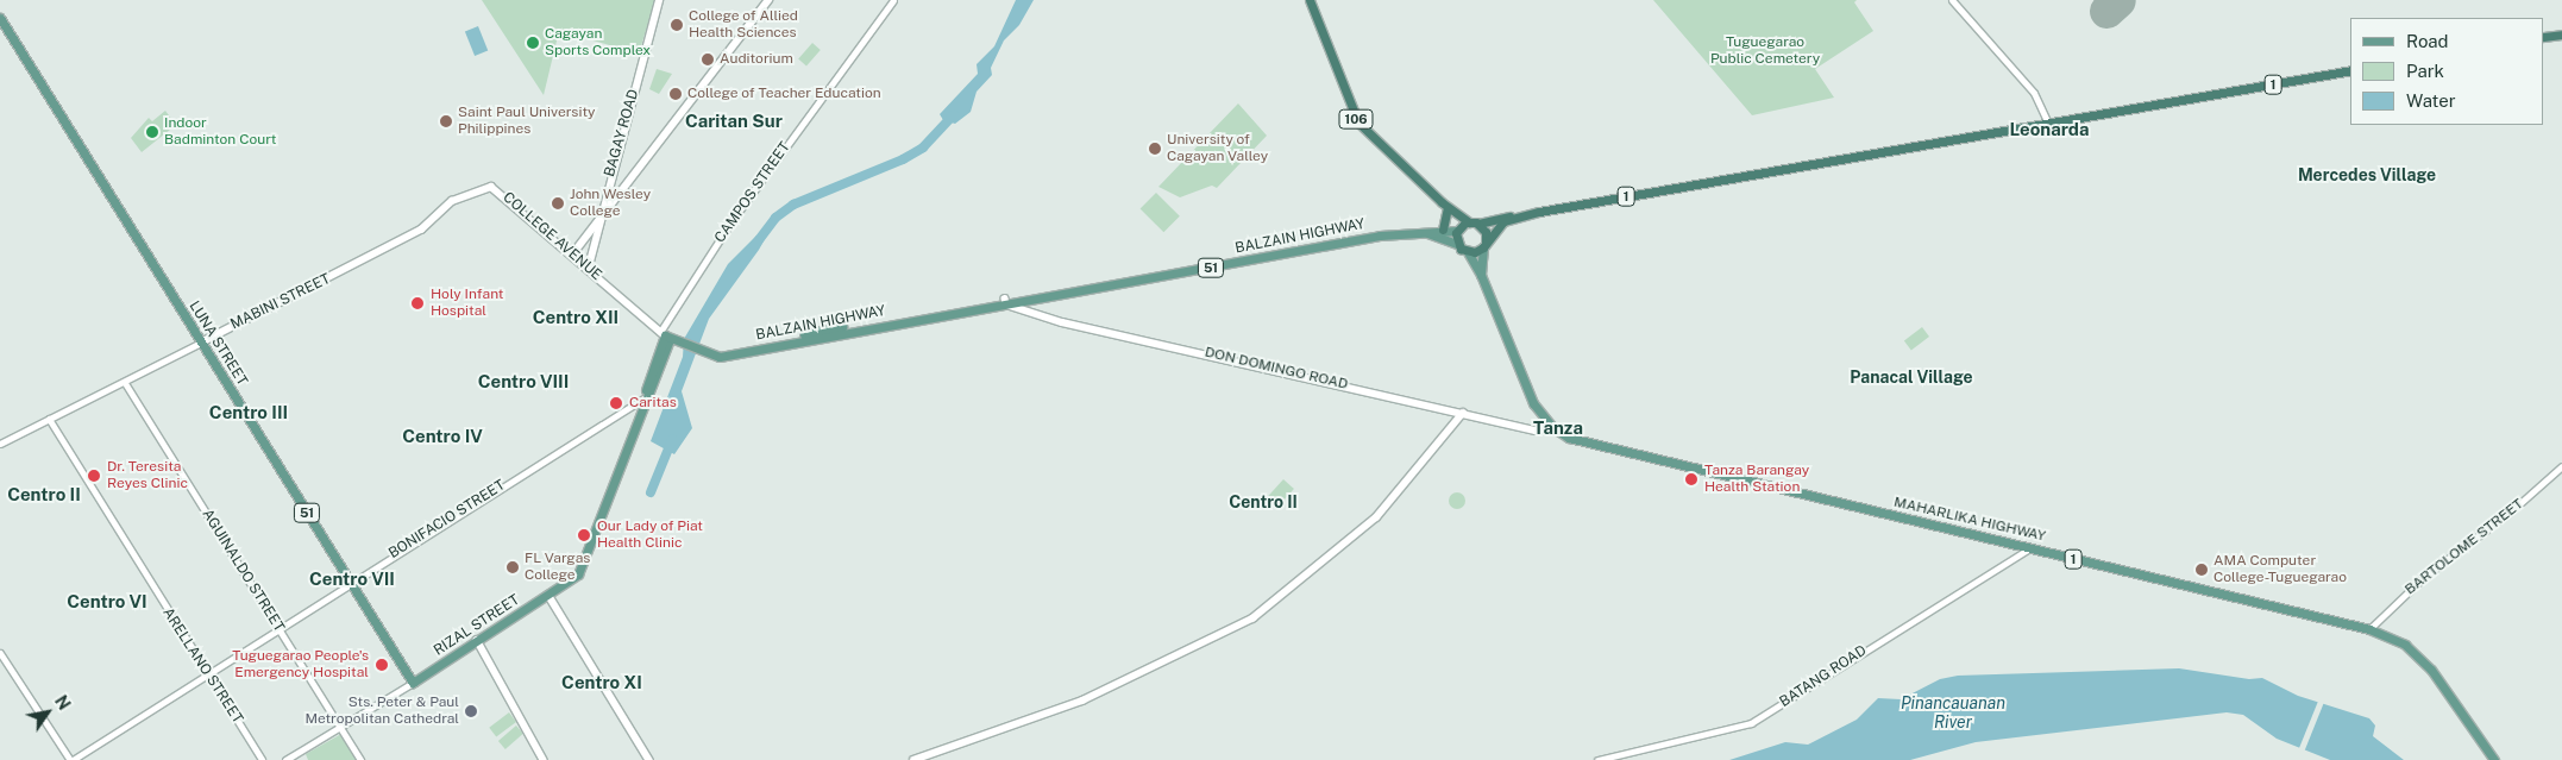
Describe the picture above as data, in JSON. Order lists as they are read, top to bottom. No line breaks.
{"streets":{"highway":["1","106"],"main road":["BAGAY ROAD","COLLEGE AVENUE","BALZAIN HIGHWAY","51","MABINI STREET","LUNA STREET","DON DOMINGO ROAD","MAHARLIKA HIGHWAY","RIZAL STREET"],"street":["CAMPOS STREET","BONIFACIO STREET","BARTOLOME STREET","AGUINALDO STREET","ARELLANO STREET","BATANG ROAD"]},"crossings":[["1","106"],["1","51"],["1","MAHARLIKA HIGHWAY"],["106","51"],["106","MAHARLIKA HIGHWAY"],["BAGAY ROAD","COLLEGE AVENUE"],["CAMPOS STREET","COLLEGE AVENUE"],["CAMPOS STREET","BALZAIN HIGHWAY"],["CAMPOS STREET","RIZAL STREET"],["COLLEGE AVENUE","BALZAIN HIGHWAY"],["COLLEGE AVENUE","MABINI STREET"],["COLLEGE AVENUE","RIZAL STREET"],["BALZAIN HIGHWAY","51"],["BALZAIN HIGHWAY","DON DOMINGO ROAD"],["BALZAIN HIGHWAY","RIZAL STREET"],["51","MAHARLIKA HIGHWAY"],["MABINI STREET","LUNA STREET"],["MABINI STREET","AGUINALDO STREET"],["MABINI STREET","ARELLANO STREET"],["LUNA STREET","BONIFACIO STREET"],["LUNA STREET","RIZAL STREET"],["DON DOMINGO ROAD","MAHARLIKA HIGHWAY"],["BONIFACIO STREET","AGUINALDO STREET"],["BONIFACIO STREET","RIZAL STREET"],["BONIFACIO STREET","ARELLANO STREET"],["MAHARLIKA HIGHWAY","BARTOLOME STREET"],["MAHARLIKA HIGHWAY","BATANG ROAD"],["AGUINALDO STREET","RIZAL STREET"]],"districts":["Caritan Sur","Leonarda","Mercedes Village","Centro XII","Panacal Village","Centro VIII","Centro III","Tanza","Centro IV","Centro II","Centro II","Centro VII","Centro VI","Centro XI"],"water":["Pinancauanan River"],"parks":["Tuguegarao Public Cemetery"],"places":["College of Allied Health Sciences","Cagayan Sports Complex","Auditorium","College of Teacher Education","Saint Paul University Philippines","Indoor Badminton Court","University of Cagayan Valley","John Wesley College","Holy Infant Hospital","Caritas","Dr. Teresita Reyes Clinic","Tanza Barangay Health Station","Our Lady of Piat Health Clinic","FL Vargas College","AMA Computer College-Tuguegarao","Tuguegarao People's Emergency Hospital","Sts. Peter & Paul Metropolitan Cathedral"],"legend":["Road","Park","Water"],"north":"top right"}
